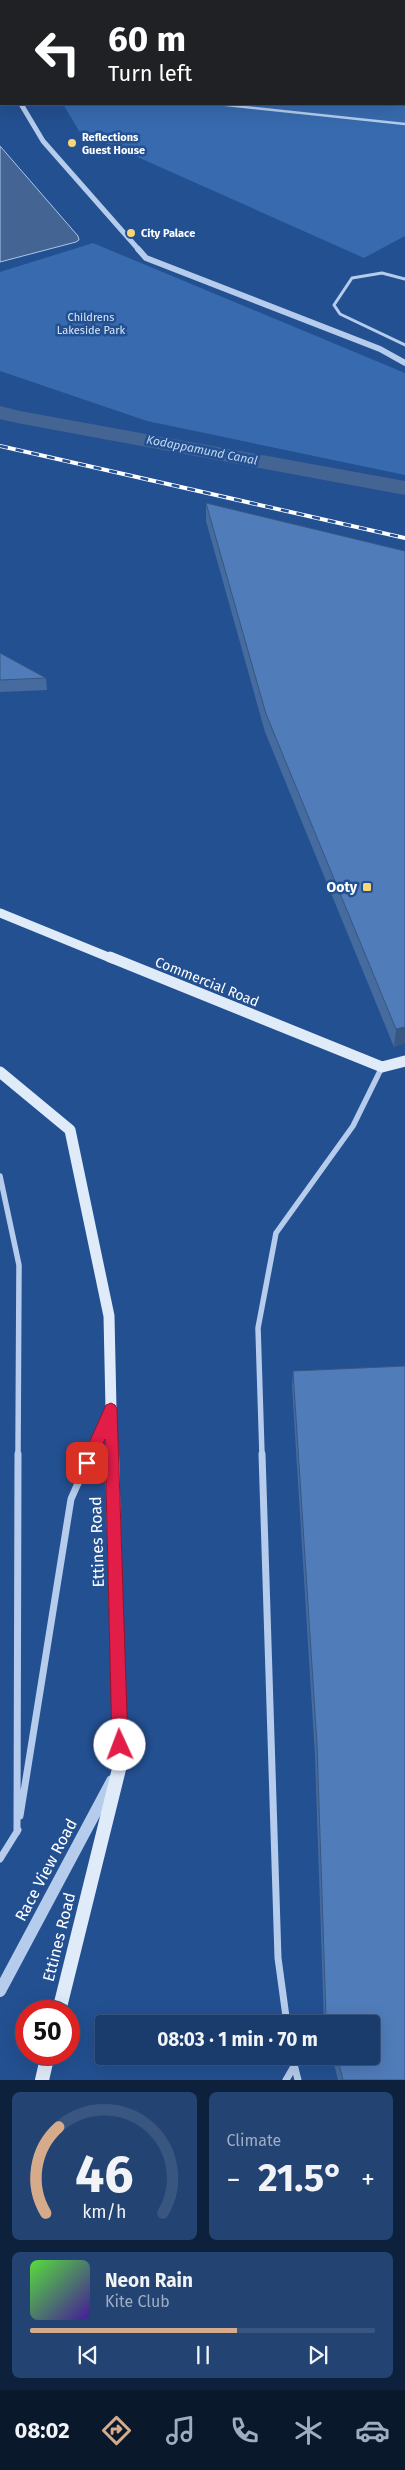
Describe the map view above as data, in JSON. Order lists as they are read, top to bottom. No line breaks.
{"streets":{"main road":["Commercial Road","Ettines Road"],"street":["Race View Road"]},"crossings":[["Ettines Road","Race View Road"]],"water":["Kodappamund Canal"],"parks":["Childrens Lakeside Park"],"places":{"other":["Reflections Guest House","City Palace"],"transit":["Ooty"]},"page":{"turn":["60 m","Turn left"],"limit":"50","trip":"08:03 · 1 min · 70 m","tile":"Climate","heat":["−","21.5°","+"],"song":["Neon Rain","Kite Club"],"tabs":"08:02","gauge":["46","km/h"]}}
